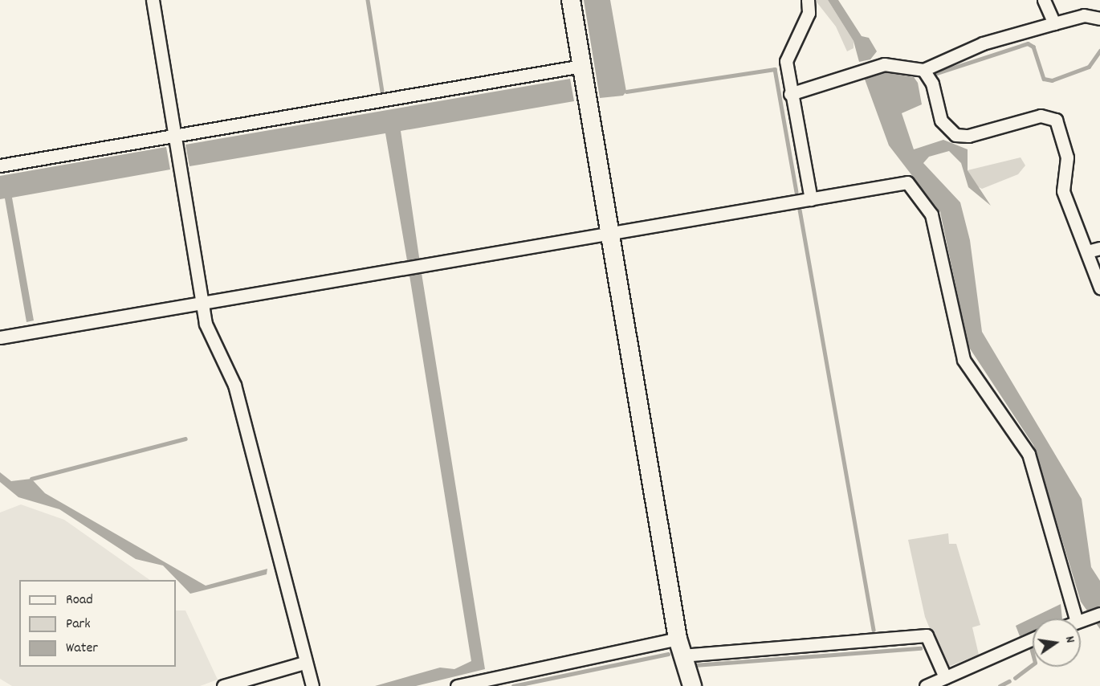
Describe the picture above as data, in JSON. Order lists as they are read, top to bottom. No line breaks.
{"legend":["Road","Park","Water"],"north":"right"}
